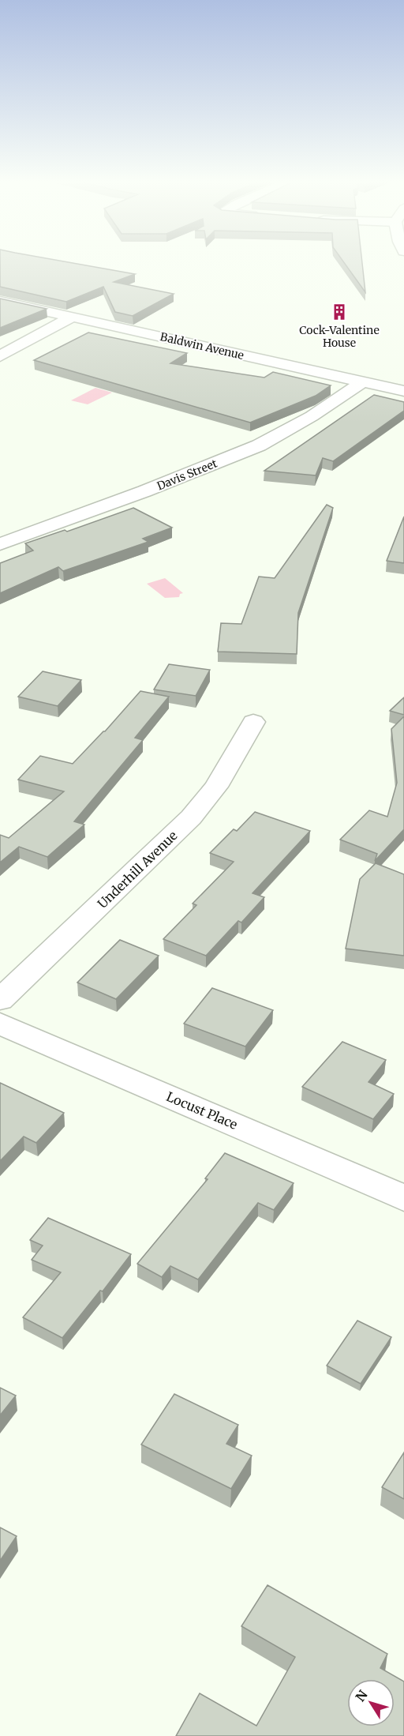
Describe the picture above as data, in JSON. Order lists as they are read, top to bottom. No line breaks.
{"streets":{"street":["Baldwin Avenue","Davis Street","Underhill Avenue","Locust Place"]},"crossings":[["Baldwin Avenue","Davis Street"]],"places":{"building":["Cock-Valentine House"]},"north":"top left"}
